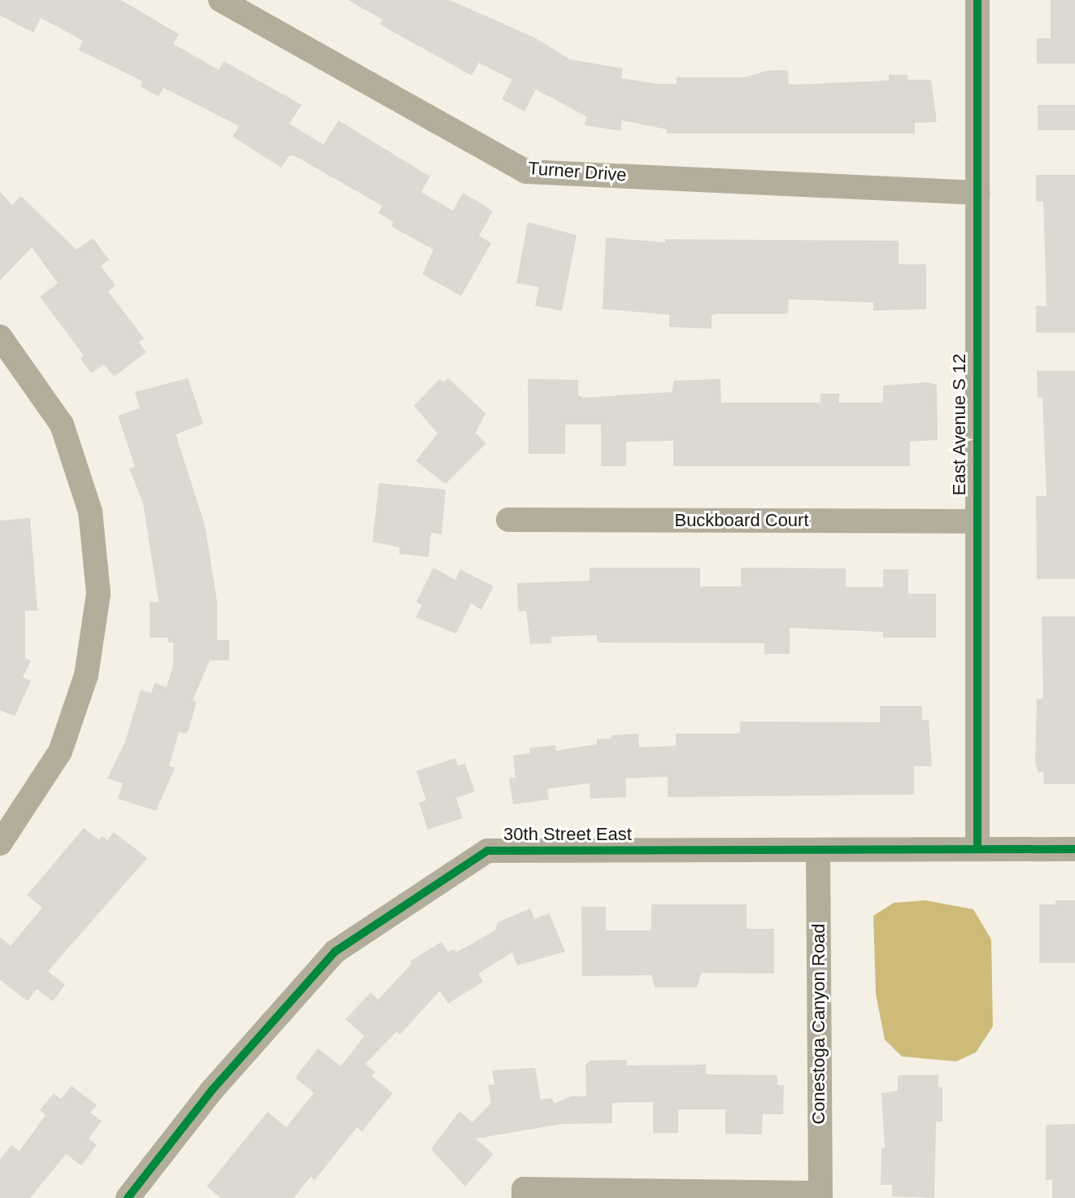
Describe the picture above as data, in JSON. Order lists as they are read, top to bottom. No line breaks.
{"streets":{"street":["Turner Drive","East Avenue S 12","Buckboard Court","30th Street East","Conestoga Canyon Road"]},"crossings":[["Turner Drive","East Avenue S 12"],["East Avenue S 12","Buckboard Court"],["East Avenue S 12","30th Street East"],["30th Street East","Conestoga Canyon Road"]]}
